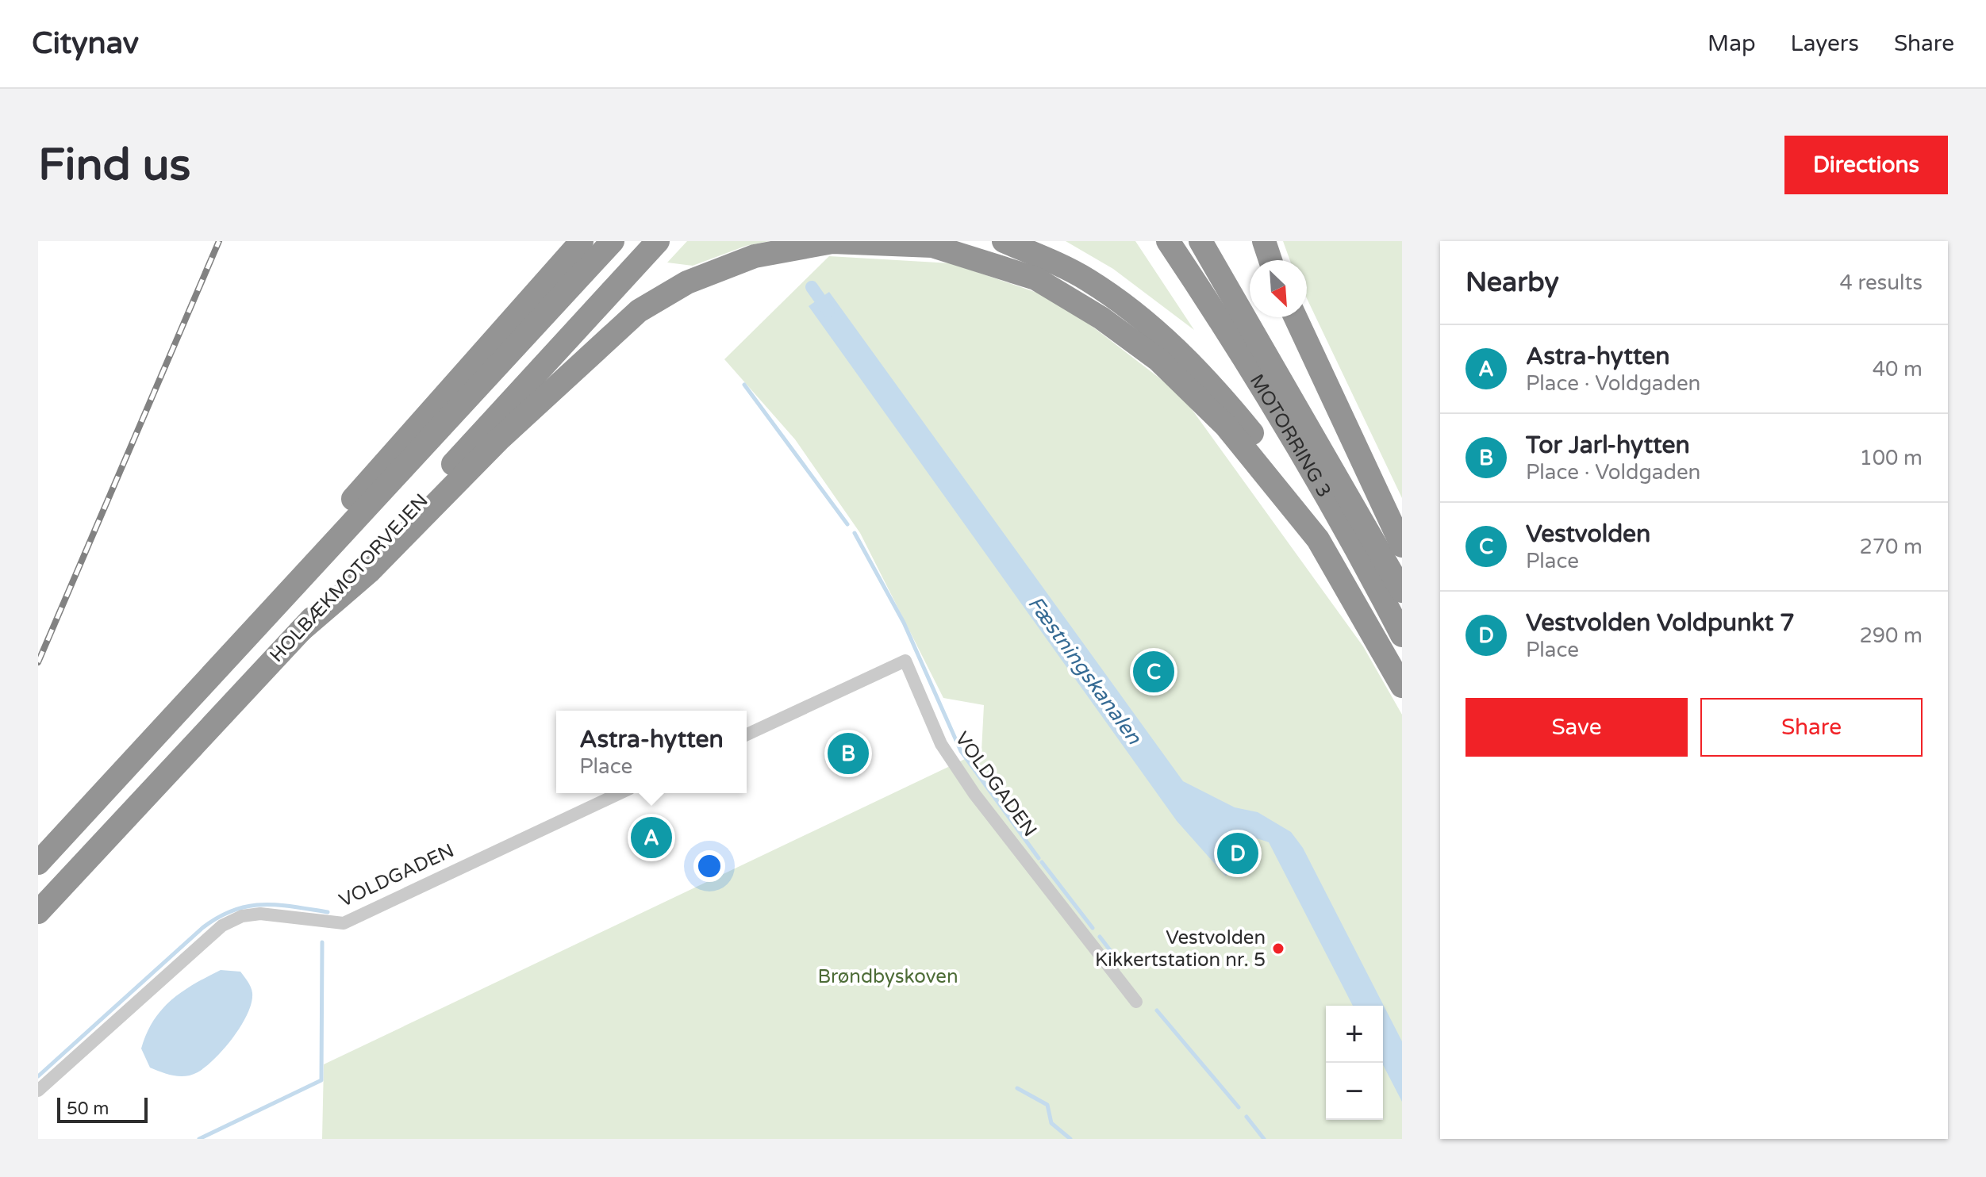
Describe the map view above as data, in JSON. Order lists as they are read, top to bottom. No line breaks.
{"streets":{"highway":["MOTORRING 3","HOLBÆKMOTORVEJEN"],"street":["VOLDGADEN"]},"water":["Fæstningskanalen"],"parks":["Brøndbyskoven"],"places":["Vestvolden Kikkertstation nr. 5"],"scale_bar":"50 m","north":"bottom right","page":{"header":"Citynav","nav":["Map","Layers","Share"],"buttons":["Directions",["Save","Share"]],"title":"Find us","heading":["Nearby","4 results"],"list":[{"mark":"A","name":"Astra-hytten","note":"Place · Voldgaden","value":"40 m"},{"mark":"B","name":"Tor Jarl-hytten","note":"Place · Voldgaden","value":"100 m"},{"mark":"C","name":"Vestvolden","note":"Place","value":"270 m"},{"mark":"D","name":"Vestvolden Voldpunkt 7","note":"Place","value":"290 m"}],"pins":["C","B","A","D"],"popup":["Astra-hytten","Place"],"map_buttons":["+","−"],"scale":"50 m"}}
